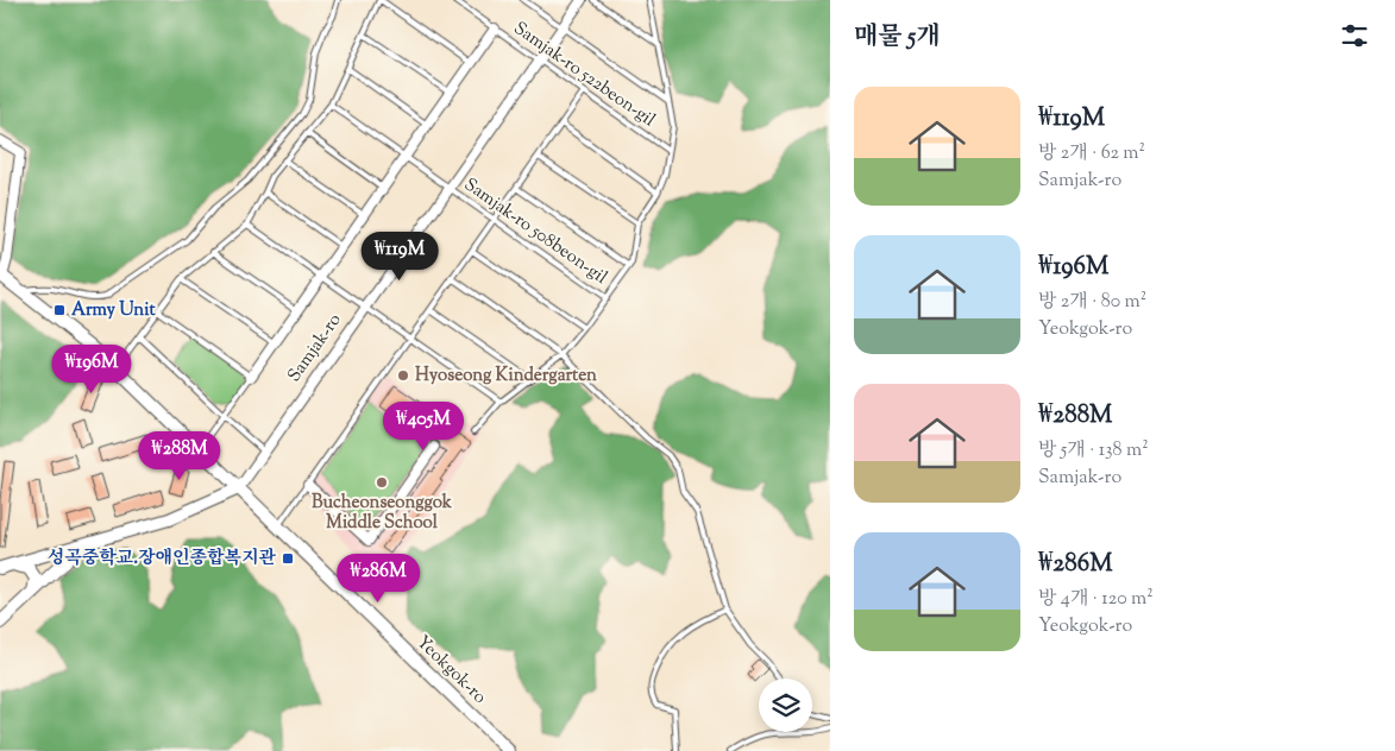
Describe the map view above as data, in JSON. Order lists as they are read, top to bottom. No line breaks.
{"streets":{"street":["Samjak-ro","Yeokgok-ro"],"lane":["Samjak-ro 522beon-gil","Samjak-ro 508beon-gil"]},"crossings":[["Samjak-ro 522beon-gil","Samjak-ro"],["Samjak-ro 508beon-gil","Samjak-ro"],["Samjak-ro","Yeokgok-ro"]],"places":{"transit":["Army Unit","성곡중학교.장애인종합복지관"],"other":["Hyoseong Kindergarten","Bucheonseonggok Middle School"]},"page":{"heading":"매물 5개","list":[{"name":"₩119M","note":"방 2개 · 62 m² · Samjak-ro"},{"name":"₩196M","note":"방 2개 · 80 m² · Yeokgok-ro"},{"name":"₩288M","note":"방 5개 · 138 m² · Samjak-ro"},{"name":"₩286M","note":"방 4개 · 120 m² · Yeokgok-ro"}],"price":["₩119M","₩196M","₩405M","₩288M","₩286M"]}}
